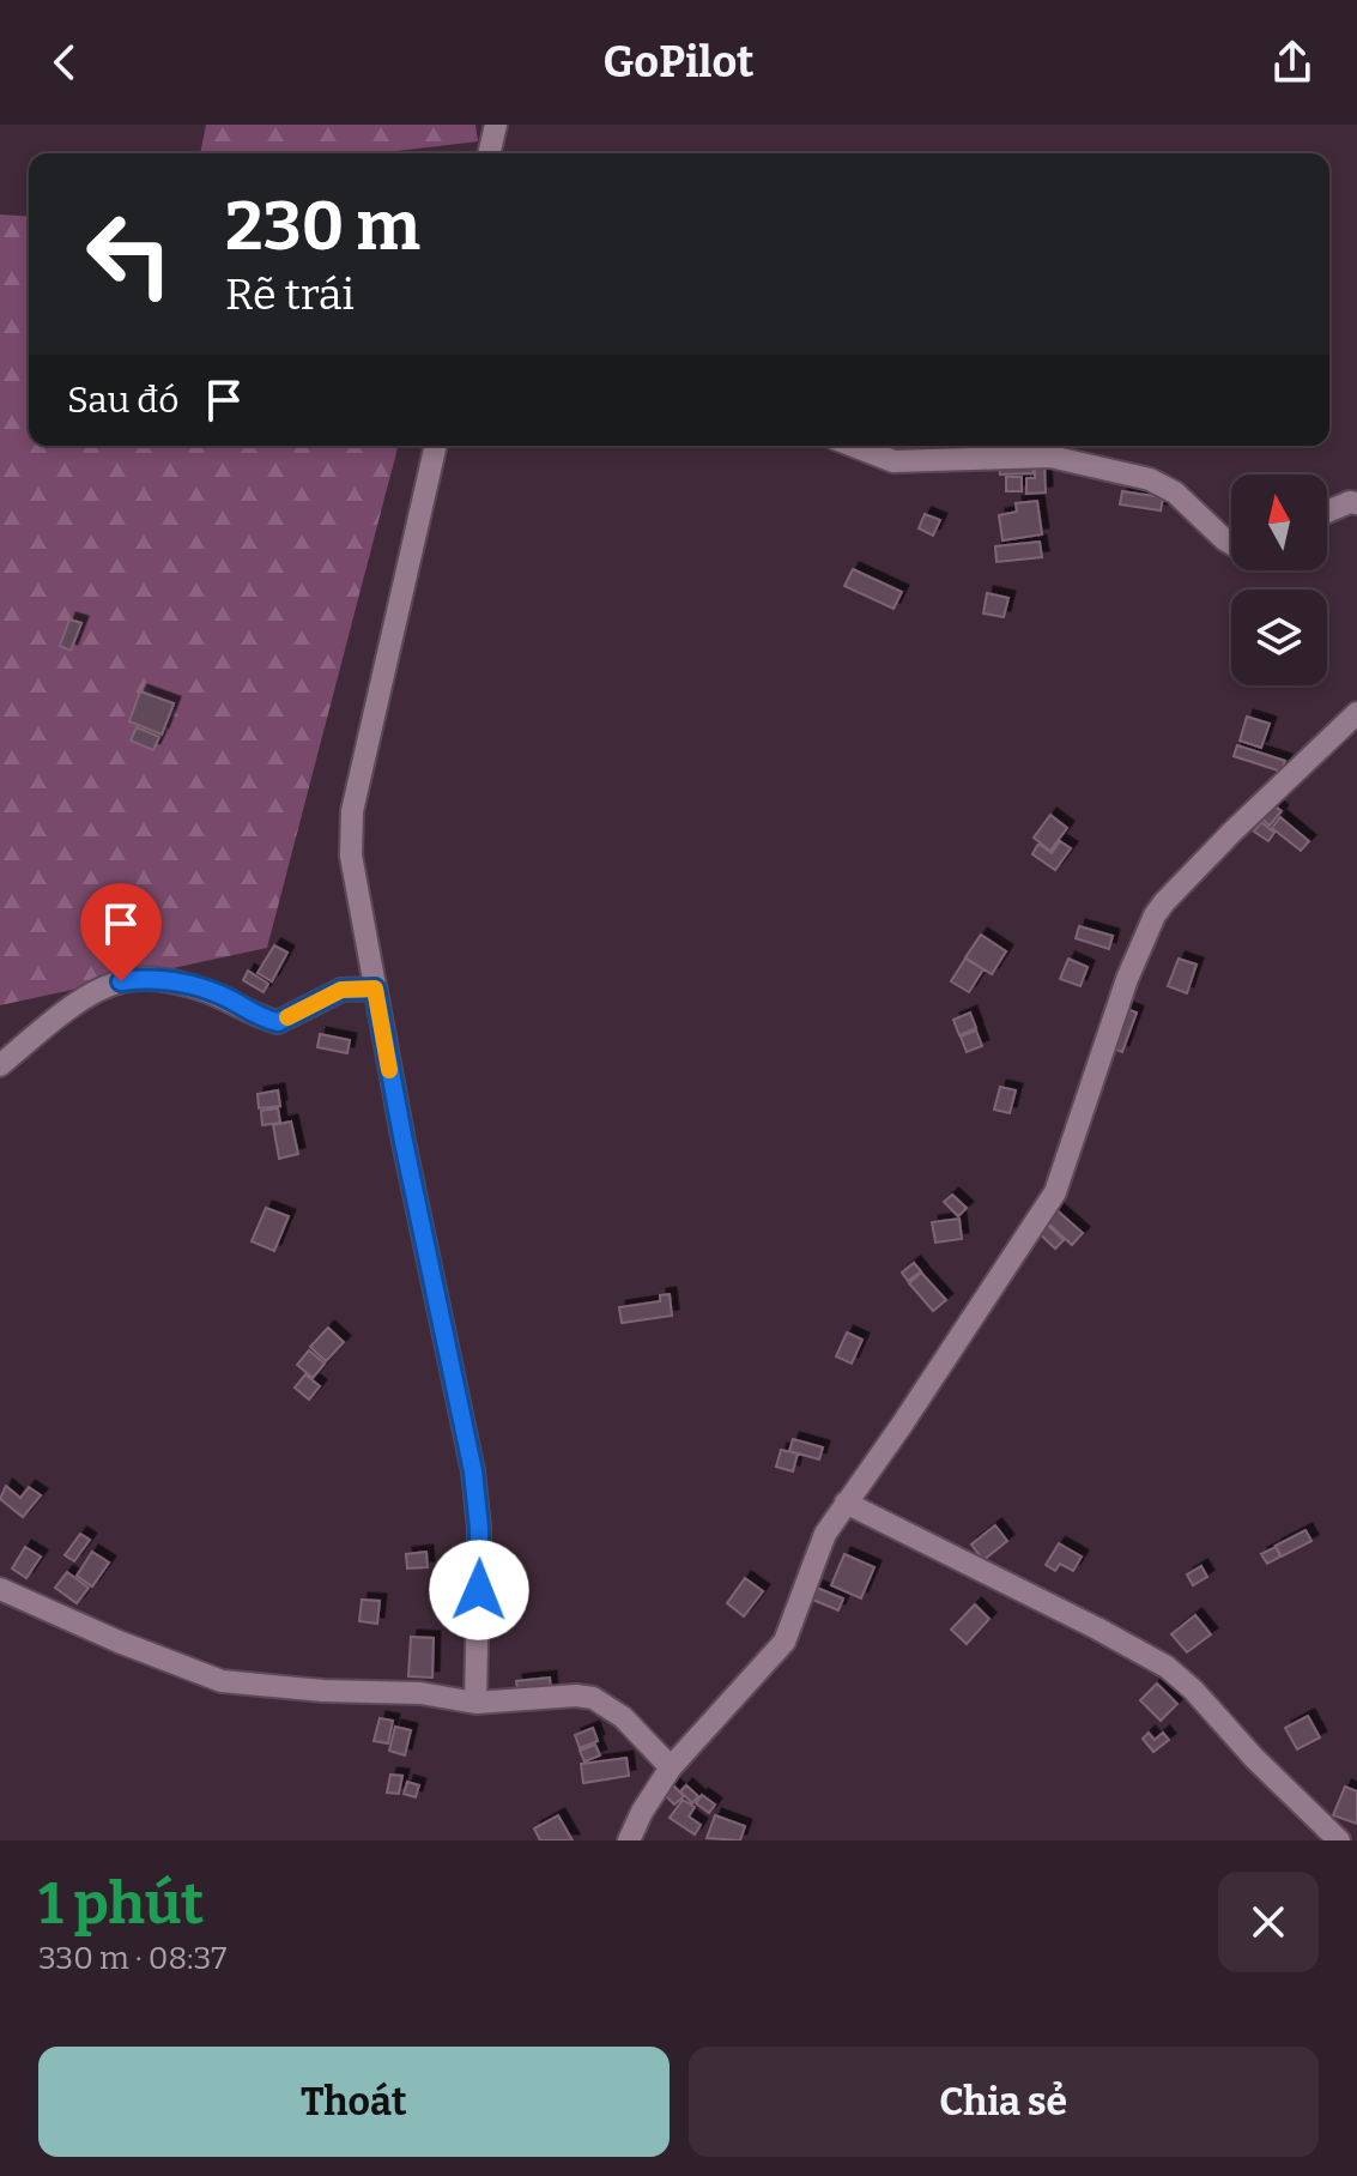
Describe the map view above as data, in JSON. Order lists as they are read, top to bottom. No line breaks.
{"north":"top","page":{"header":"GoPilot","turn":["230 m","Rẽ trái"],"then":"Sau đó","heading":["1 phút","330 m · 08:37"],"buttons":["Thoát","Chia sẻ"]}}
